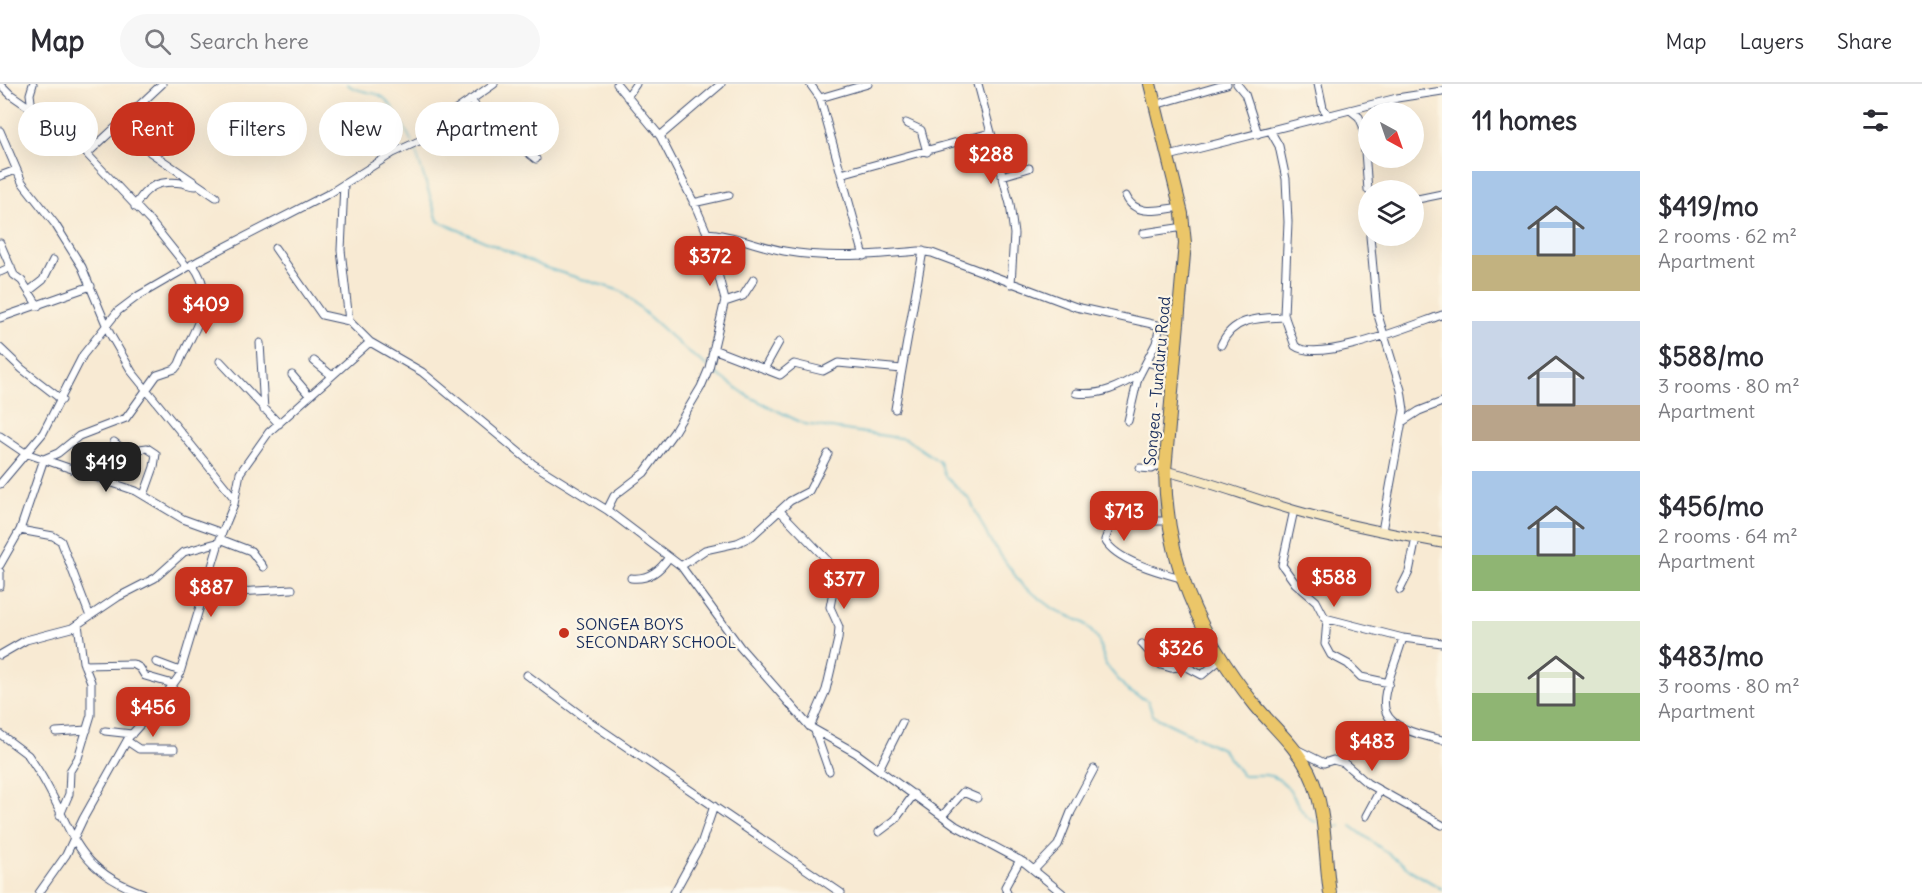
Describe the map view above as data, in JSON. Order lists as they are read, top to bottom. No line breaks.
{"streets":{"highway":["Songea - Tunduru Road"]},"places":["SONGEA BOYS SECONDARY SCHOOL"],"north":"bottom right","page":{"header":"Map","search":"Search here","nav":["Map","Layers","Share"],"heading":"11 homes","chip":["Buy","Rent","Filters","New","Apartment"],"price":["$288","$372","$409","$419","$713","$588","$377","$887","$326","$456","$483"],"list":[{"name":"$419/mo","note":"2 rooms · 62 m² · Apartment"},{"name":"$588/mo","note":"3 rooms · 80 m² · Apartment"},{"name":"$456/mo","note":"2 rooms · 64 m² · Apartment"},{"name":"$483/mo","note":"3 rooms · 80 m² · Apartment"}]}}
